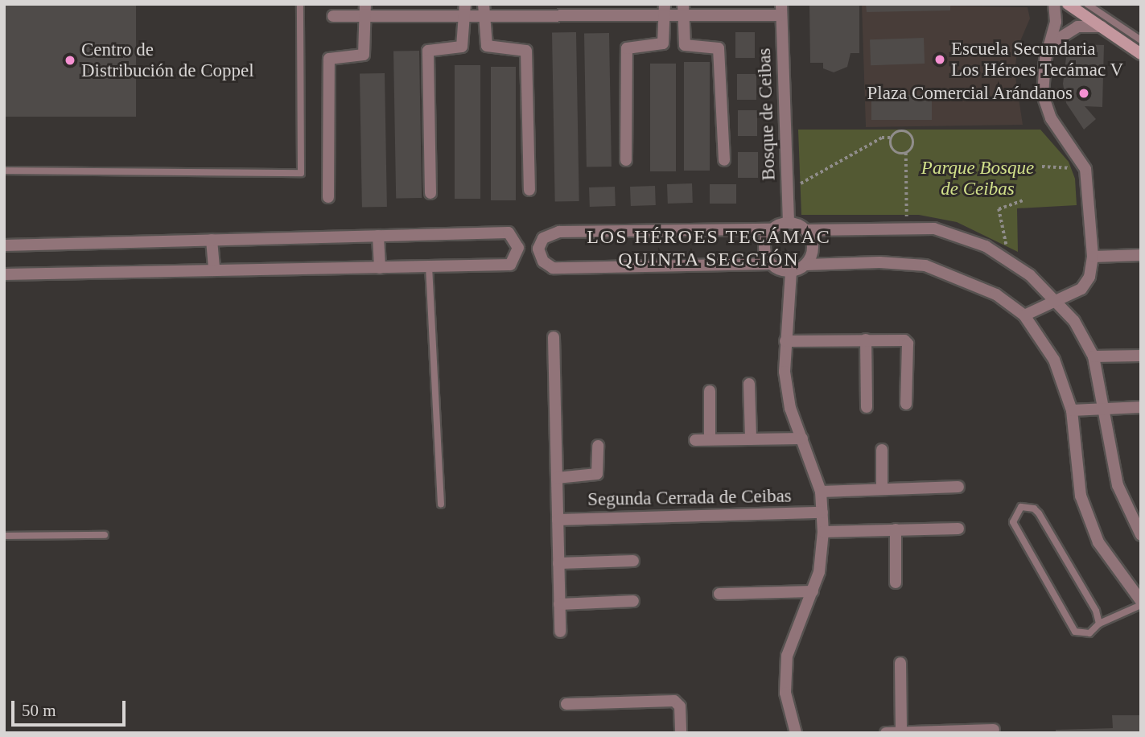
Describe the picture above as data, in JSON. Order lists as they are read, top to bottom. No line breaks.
{"streets":{"street":["Bosque de Ceibas","Segunda Cerrada de Ceibas"]},"districts":["LOS HÉROES TECÁMAC QUINTA SECCIÓN"],"parks":["Parque Bosque de Ceibas"],"places":["Escuela Secundaria Los Héroes Tecámac V","Centro de Distribución de Coppel","Plaza Comercial Arándanos"],"scale_bar":"50 m"}
